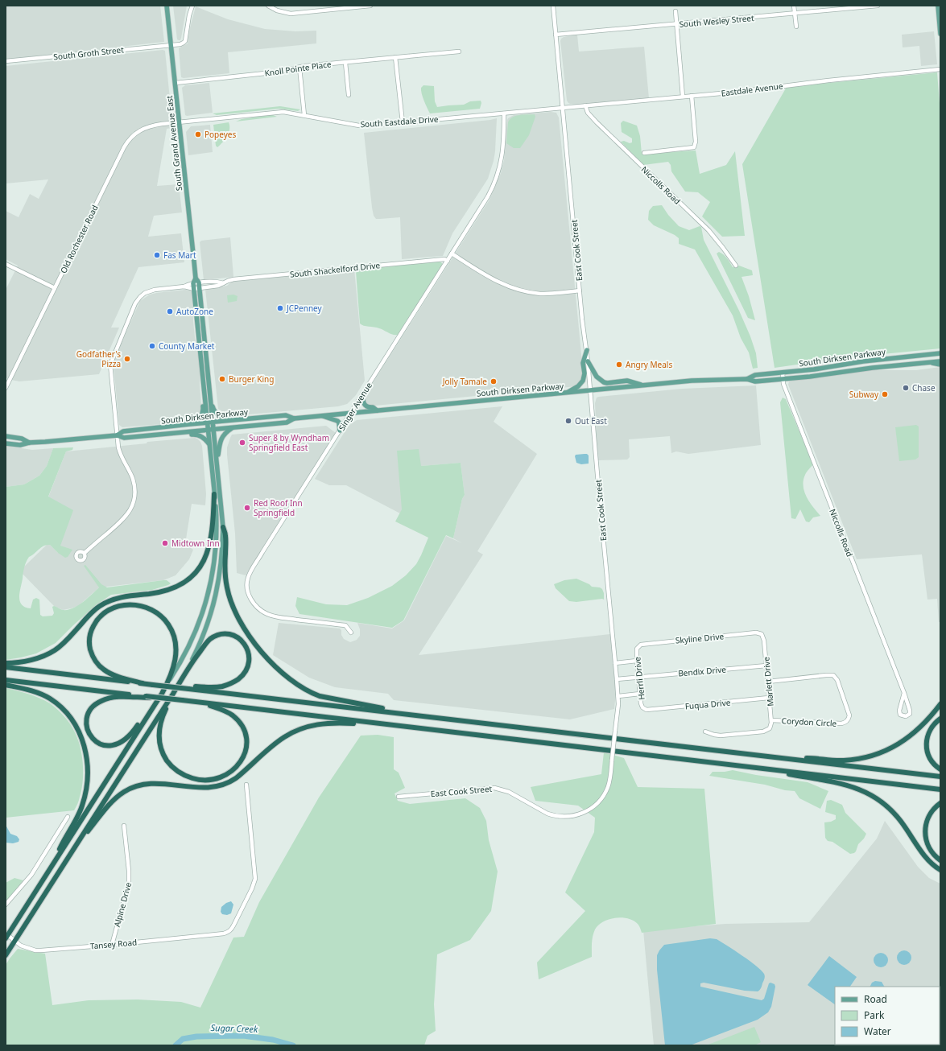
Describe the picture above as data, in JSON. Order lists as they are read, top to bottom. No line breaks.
{"streets":{"main road":["South Grand Avenue East","South Dirksen Parkway"],"street":["South Wesley Street","South Groth Street","Knoll Pointe Place","Eastdale Avenue","South Eastdale Drive","Niccolls Road","Old Rochester Road","East Cook Street","South Shackelford Drive","Singer Avenue","Skyline Drive","Bendix Drive","Herrli Drive","Marlett Drive","Fuqua Drive","Corydon Circle","Alpine Drive","Tansey Road"]},"crossings":[["South Wesley Street","East Cook Street"],["South Groth Street","South Grand Avenue East"],["Knoll Pointe Place","South Grand Avenue East"],["Eastdale Avenue","South Eastdale Drive"],["Eastdale Avenue","Niccolls Road"],["Eastdale Avenue","East Cook Street"],["South Eastdale Drive","South Grand Avenue East"],["South Eastdale Drive","Old Rochester Road"],["South Eastdale Drive","East Cook Street"],["South Eastdale Drive","Singer Avenue"],["South Grand Avenue East","Old Rochester Road"],["South Grand Avenue East","South Shackelford Drive"],["South Grand Avenue East","South Dirksen Parkway"],["Niccolls Road","South Dirksen Parkway"],["East Cook Street","South Dirksen Parkway"],["East Cook Street","Bendix Drive"],["South Shackelford Drive","South Dirksen Parkway"],["South Shackelford Drive","Singer Avenue"],["South Dirksen Parkway","Singer Avenue"],["Skyline Drive","Herrli Drive"],["Skyline Drive","Marlett Drive"],["Bendix Drive","Herrli Drive"],["Bendix Drive","Marlett Drive"],["Herrli Drive","Fuqua Drive"],["Marlett Drive","Fuqua Drive"],["Marlett Drive","Corydon Circle"],["Alpine Drive","Tansey Road"]],"water":["Sugar Creek"],"places":["Popeyes","Fas Mart","JCPenney","AutoZone","County Market","Godfather's Pizza","Angry Meals","Burger King","Jolly Tamale","Chase","Subway","Out East","Super 8 by Wyndham Springfield East","Red Roof Inn Springfield","Midtown Inn"],"legend":["Road","Park","Water"]}
